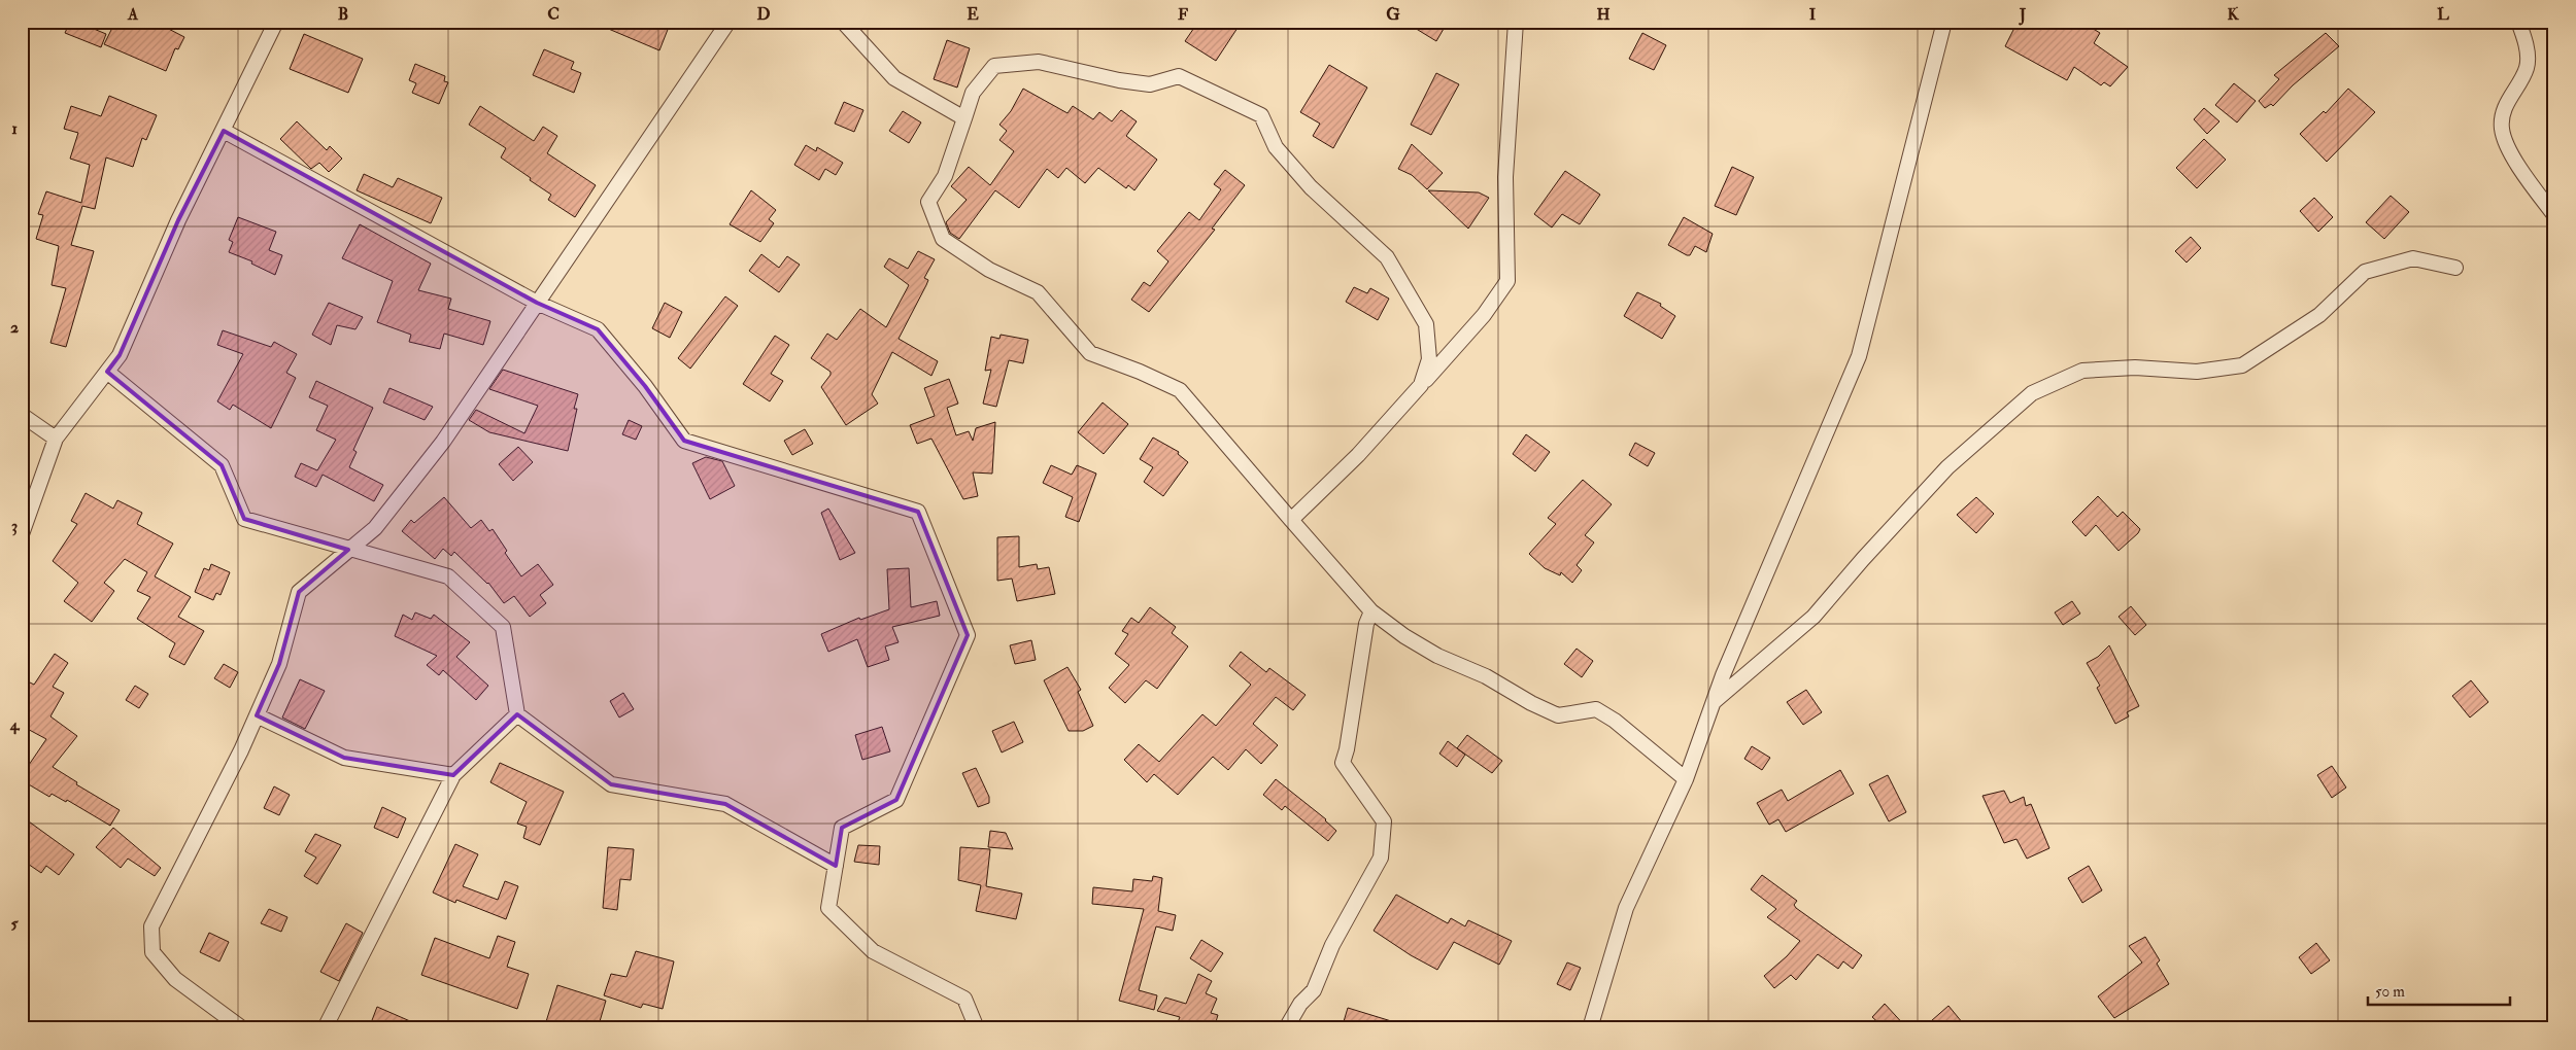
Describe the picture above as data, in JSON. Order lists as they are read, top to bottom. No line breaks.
{"scale_bar":"50 m","grid":{"columns":["A","B","C","D","E","F","G","H","I","J","K","L"],"rows":["1","2","3","4","5"]}}
